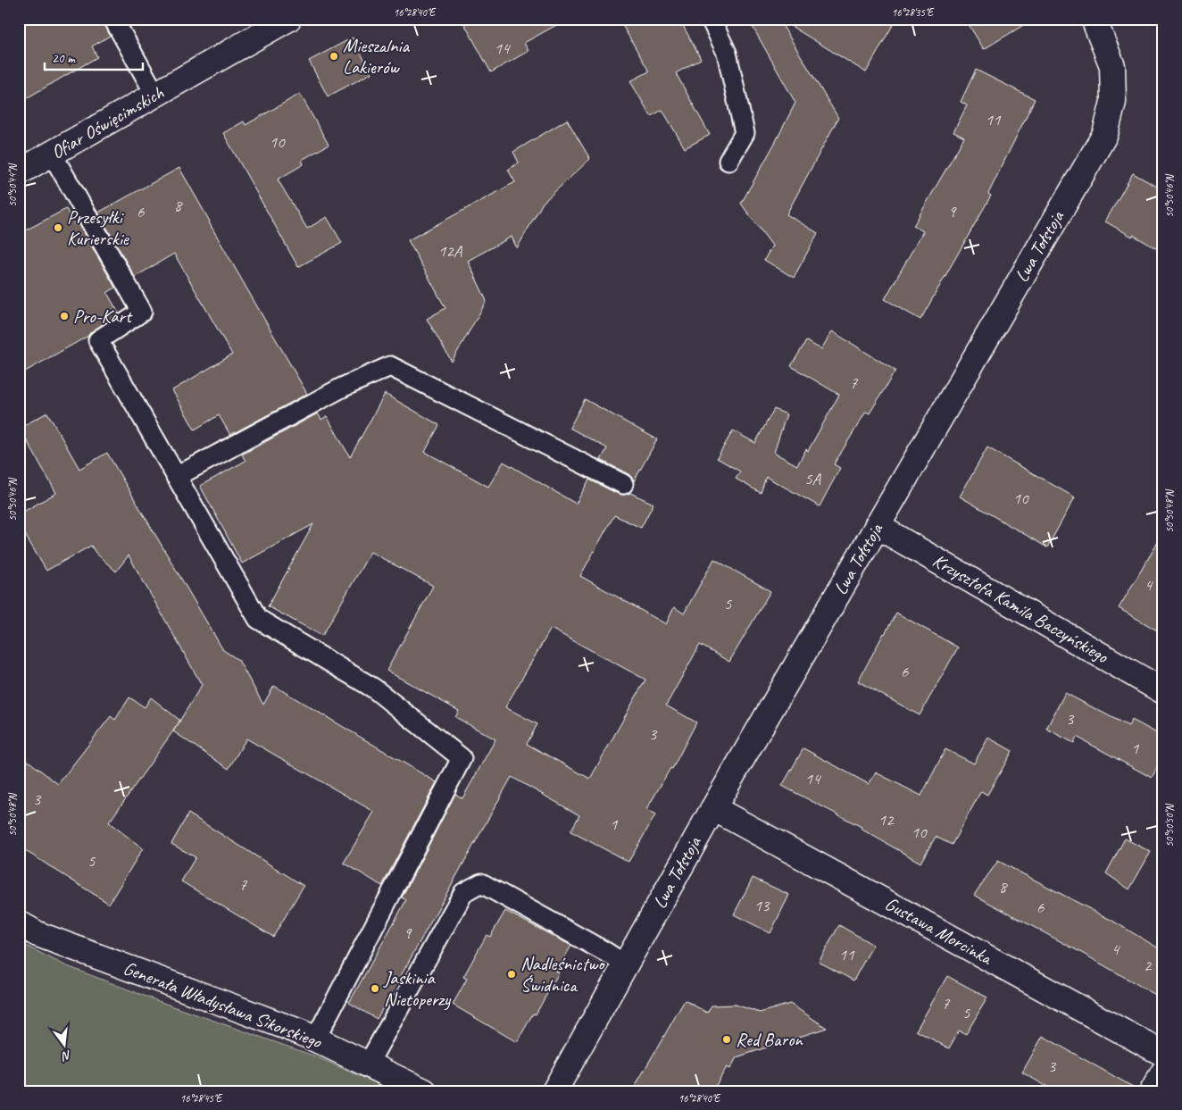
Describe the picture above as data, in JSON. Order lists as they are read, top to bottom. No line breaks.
{"streets":{"street":["Ofiar Oświęcimskich","Lwa Tołstoja","Krzysztofa Kamila Baczyńskiego","Gustawa Morcinka","Generała Władysława Sikorskiego"]},"crossings":[["Lwa Tołstoja","Krzysztofa Kamila Baczyńskiego"],["Lwa Tołstoja","Gustawa Morcinka"]],"places":["Mieszalnia Lakierów","Przesyłki Kurierskie","Pro-Kart","Nadleśnictwo Świdnica","Jaskinia Nietoperzy","Red Baron"],"house_numbers":["14","11","10","8","6","9","12A","7","5A","10","4","5","6","3","3","1","14","3","12","1","10","5","7","8","13","6","9","4","11","2","7","5","3"],"scale_bar":"20 m","north":"bottom","coordinates":["16°28'40\"E","16°28'35\"E","50°50'44\"N","50°50'46\"N","50°50'48\"N","50°50'50\"N","16°28'45\"E"]}
